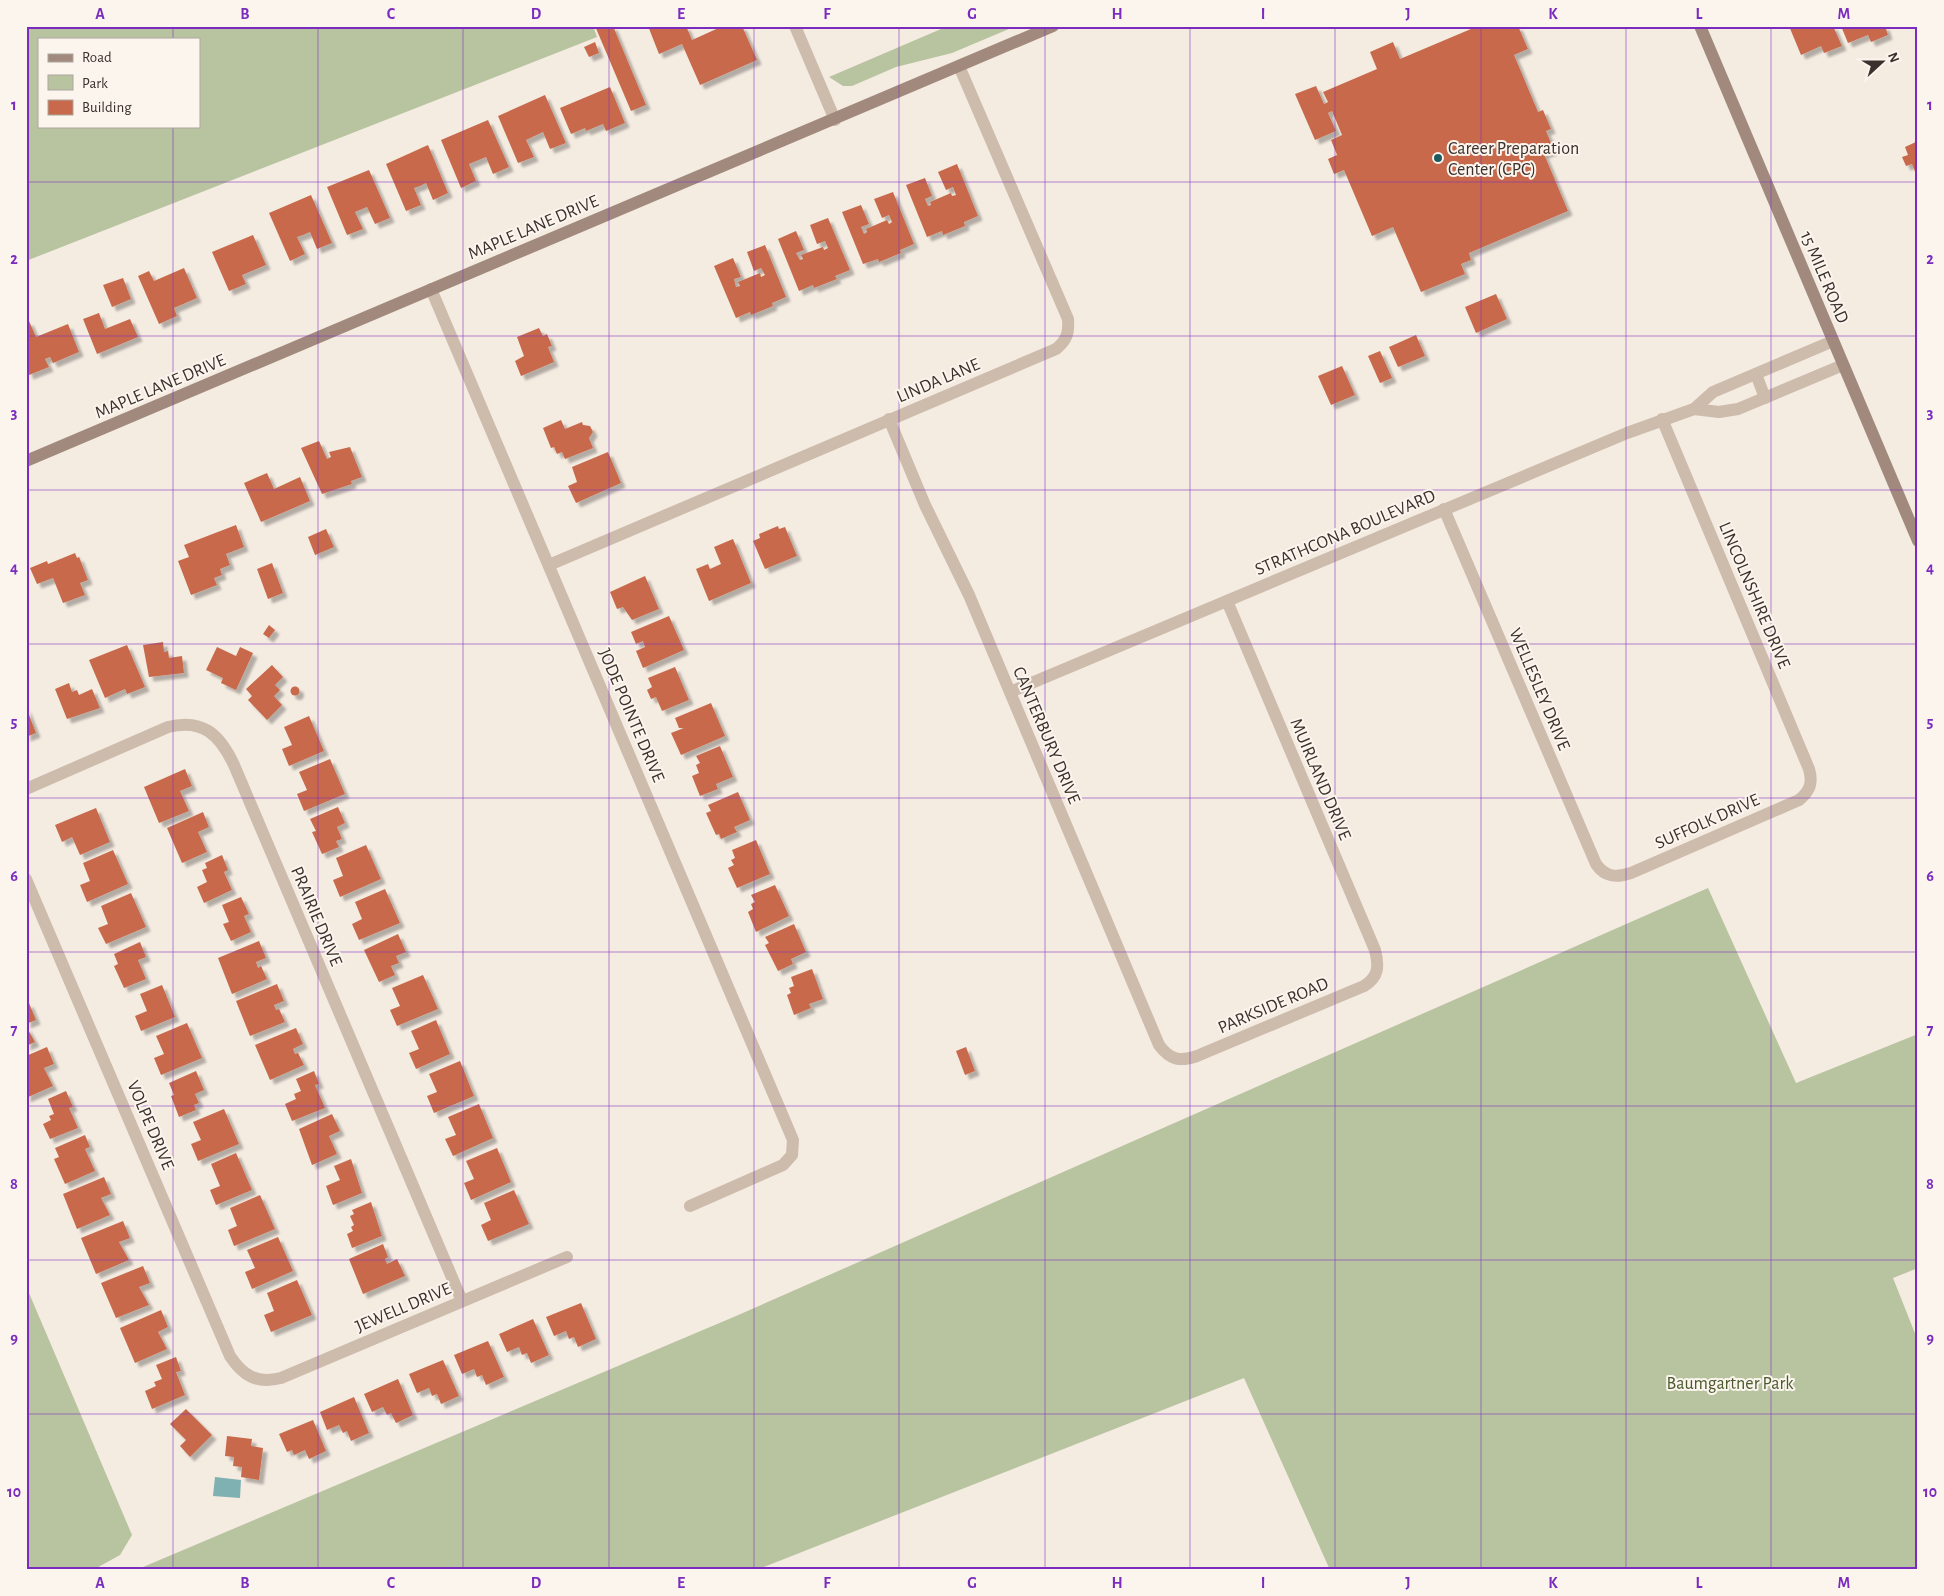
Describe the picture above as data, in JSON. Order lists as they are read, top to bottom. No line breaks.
{"streets":{"street":["MAPLE LANE DRIVE","15 MILE ROAD","LINDA LANE","STRATHCONA BOULEVARD","LINCOLNSHIRE DRIVE","WELLESLEY DRIVE","JODE POINTE DRIVE","CANTERBURY DRIVE","MUIRLAND DRIVE","SUFFOLK DRIVE","PRAIRIE DRIVE","PARKSIDE ROAD","VOLPE DRIVE","JEWELL DRIVE"]},"crossings":[["MAPLE LANE DRIVE","LINDA LANE"],["MAPLE LANE DRIVE","JODE POINTE DRIVE"],["15 MILE ROAD","STRATHCONA BOULEVARD"],["LINDA LANE","JODE POINTE DRIVE"],["LINDA LANE","CANTERBURY DRIVE"],["STRATHCONA BOULEVARD","LINCOLNSHIRE DRIVE"],["STRATHCONA BOULEVARD","WELLESLEY DRIVE"],["STRATHCONA BOULEVARD","CANTERBURY DRIVE"],["STRATHCONA BOULEVARD","MUIRLAND DRIVE"],["LINCOLNSHIRE DRIVE","SUFFOLK DRIVE"],["WELLESLEY DRIVE","SUFFOLK DRIVE"],["CANTERBURY DRIVE","PARKSIDE ROAD"],["MUIRLAND DRIVE","PARKSIDE ROAD"],["PRAIRIE DRIVE","JEWELL DRIVE"],["VOLPE DRIVE","JEWELL DRIVE"]],"parks":["Baumgartner Park"],"places":["Career Preparation Center (CPC)"],"legend":["Road","Park","Building"],"north":"right","grid":{"columns":["A","B","C","D","E","F","G","H","I","J","K","L","M"],"rows":["1","2","3","4","5","6","7","8","9","10"]}}
